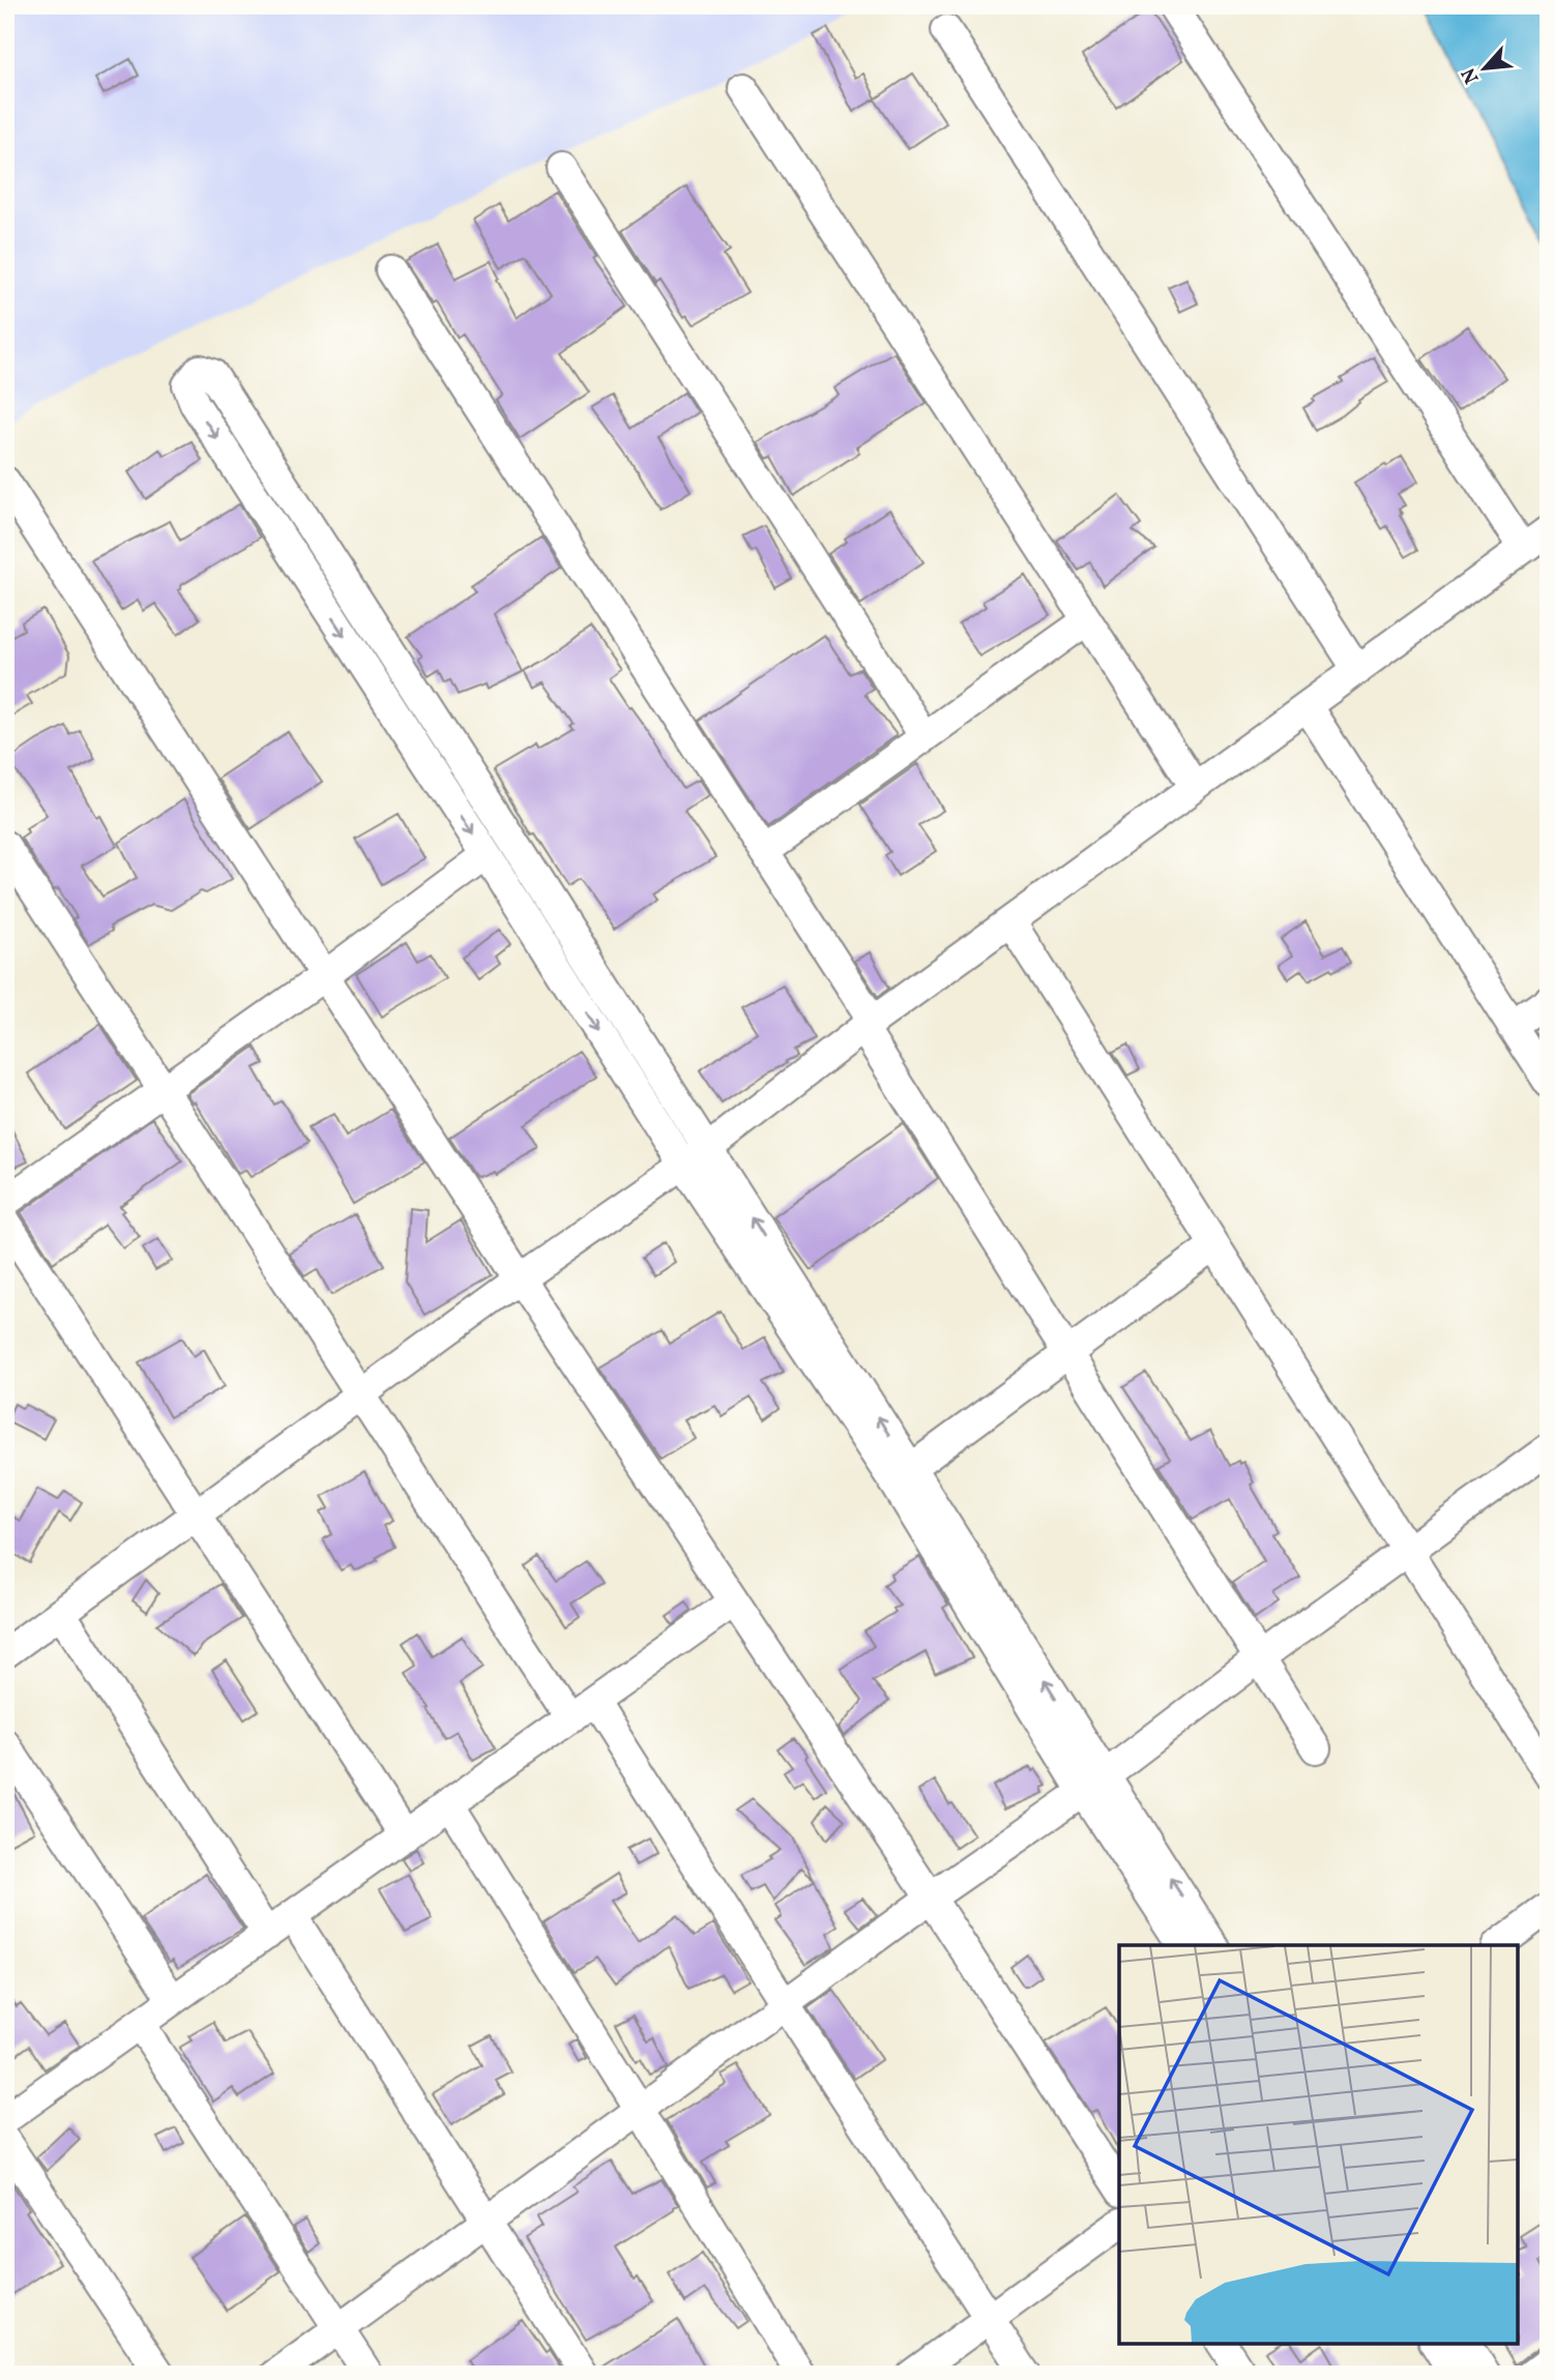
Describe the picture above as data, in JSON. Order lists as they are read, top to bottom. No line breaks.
{"north":"bottom left"}
